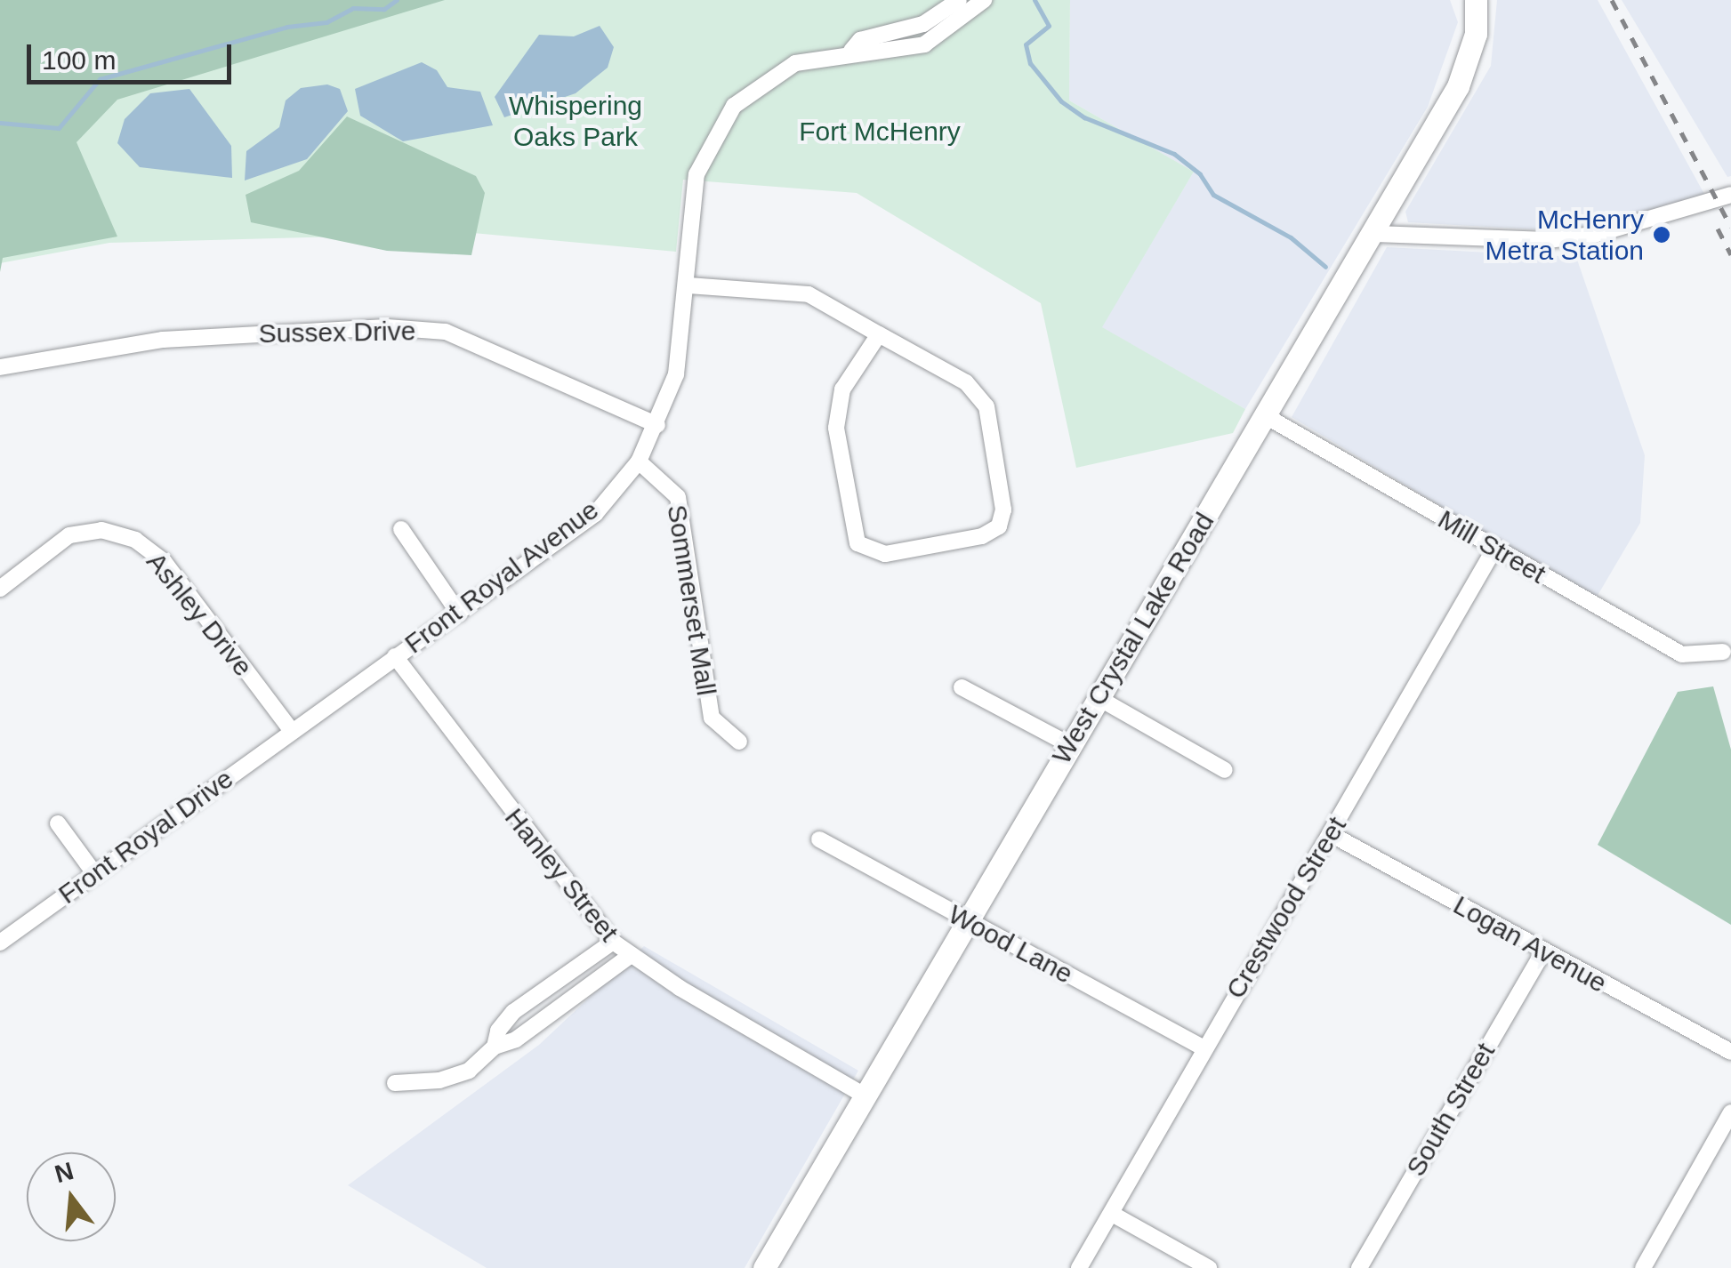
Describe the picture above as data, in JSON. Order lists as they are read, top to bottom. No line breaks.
{"streets":{"street":["Sussex Drive","Mill Street","Front Royal Avenue","Sommerset Mall","Ashley Drive","West Crystal Lake Road","Front Royal Drive","Hanley Street","Crestwood Street","Wood Lane","Logan Avenue","South Street"]},"crossings":[["Sussex Drive","Front Royal Avenue"],["Mill Street","West Crystal Lake Road"],["Mill Street","Crestwood Street"],["Front Royal Avenue","Sommerset Mall"],["Front Royal Avenue","Ashley Drive"],["Front Royal Avenue","Front Royal Drive"],["Front Royal Avenue","Hanley Street"],["Ashley Drive","Front Royal Drive"],["West Crystal Lake Road","Hanley Street"],["West Crystal Lake Road","Wood Lane"],["Crestwood Street","Wood Lane"],["Crestwood Street","Logan Avenue"],["Logan Avenue","South Street"]],"parks":["Whispering Oaks Park","Fort McHenry"],"places":["McHenry Metra Station"],"scale_bar":"100 m","north":"top"}
